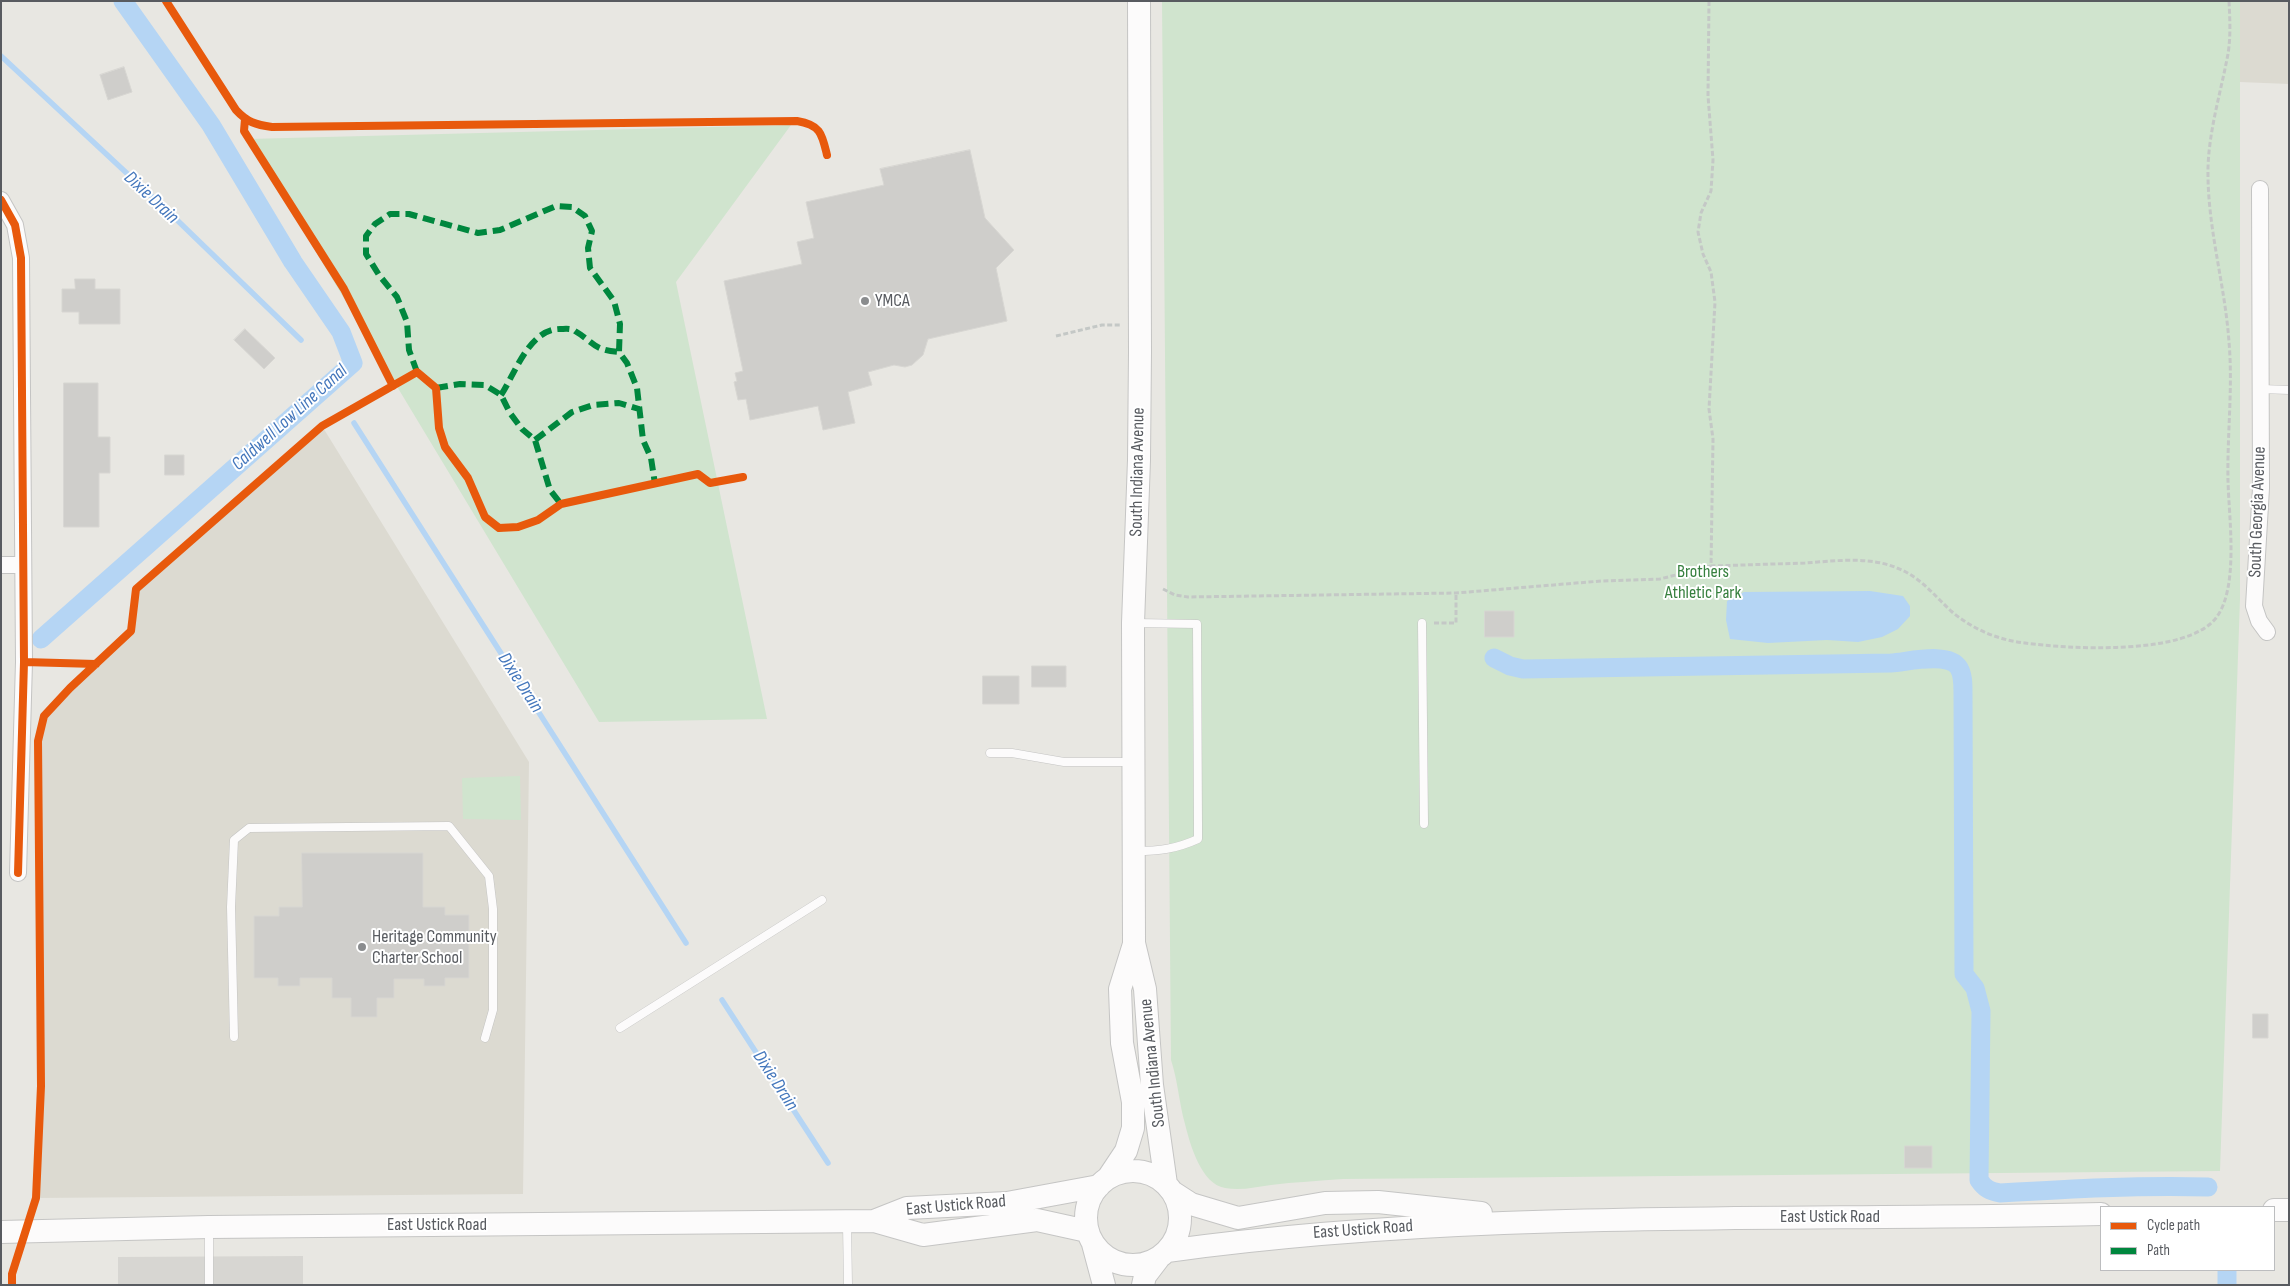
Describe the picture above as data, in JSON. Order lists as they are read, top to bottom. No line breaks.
{"streets":{"main road":["South Indiana Avenue","East Ustick Road"],"street":["South Georgia Avenue"]},"crossings":[["South Indiana Avenue","East Ustick Road"]],"water":["Dixie Drain","Caldwell Low Line Canal"],"parks":["Brothers Athletic Park"],"places":["YMCA","Heritage Community Charter School"],"legend":["Cycle path","Path"]}
